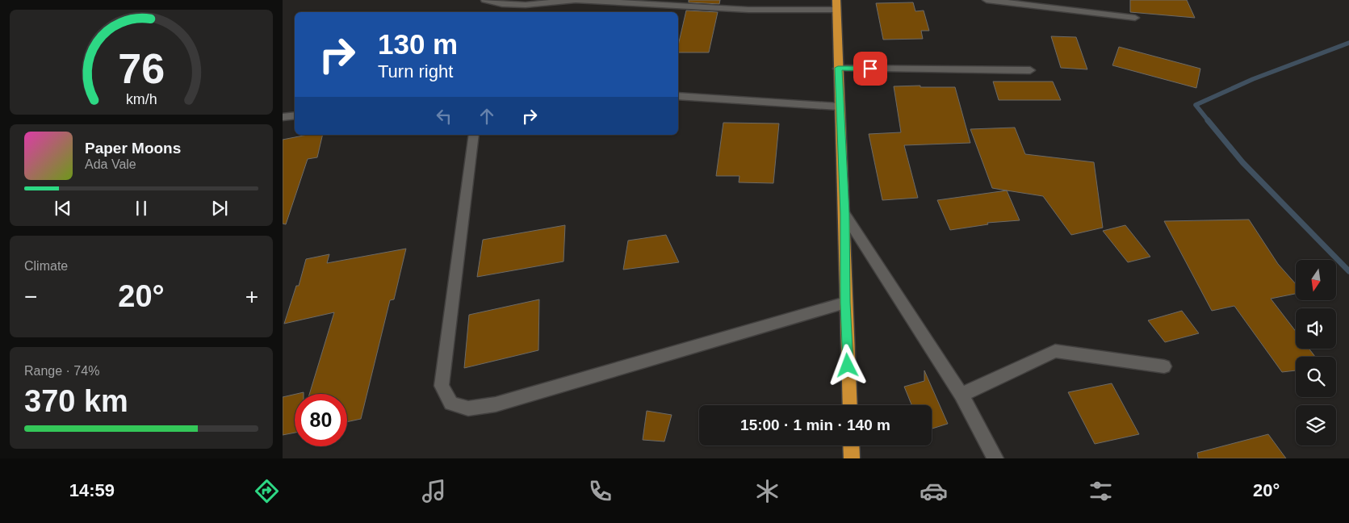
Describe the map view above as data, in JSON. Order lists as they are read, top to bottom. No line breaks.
{"north":"bottom","page":{"turn":["130 m","Turn right"],"song":["Paper Moons","Ada Vale"],"tile":["Climate",["Range · 74%","370 km"]],"heat":["−","20°","+"],"limit":"80","trip":"15:00 · 1 min · 140 m","tabs":["14:59","20°"],"gauge":["76","km/h"]}}
